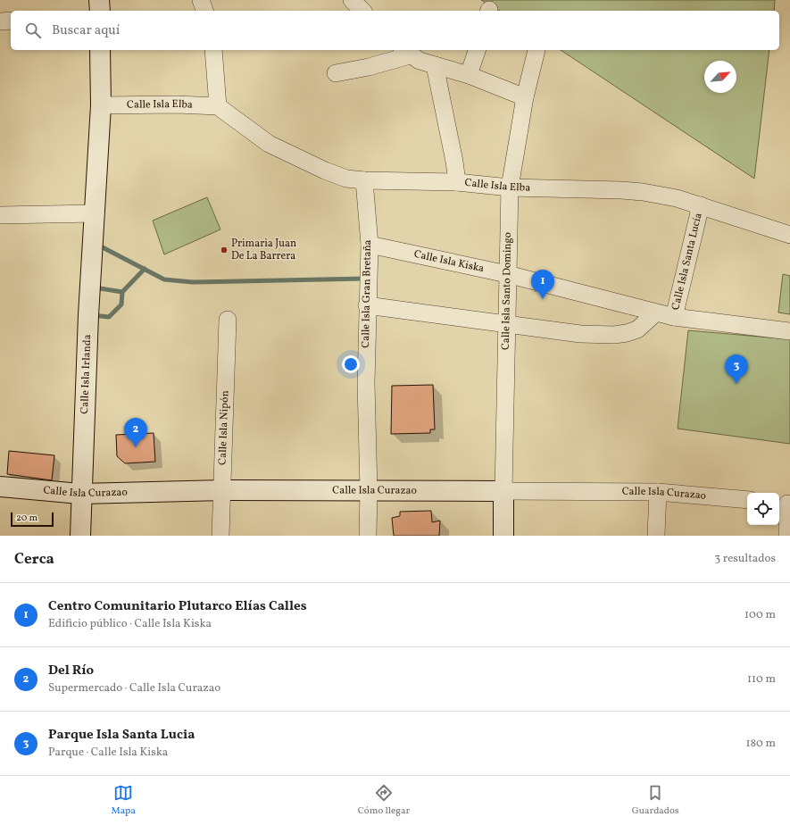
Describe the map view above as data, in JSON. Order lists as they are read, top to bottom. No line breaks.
{"streets":{"street":["Calle Isla Elba","Calle Isla Kiska","Calle Isla Santa Lucía","Calle Isla Santo Domingo","Calle Isla Gran Bretaña","Calle Isla Irlanda","Calle Isla Nipón","Calle Isla Curazao"]},"crossings":[["Calle Isla Elba","Calle Isla Santa Lucía"],["Calle Isla Elba","Calle Isla Santo Domingo"],["Calle Isla Elba","Calle Isla Gran Bretaña"],["Calle Isla Elba","Calle Isla Irlanda"],["Calle Isla Kiska","Calle Isla Santa Lucía"],["Calle Isla Kiska","Calle Isla Santo Domingo"],["Calle Isla Kiska","Calle Isla Gran Bretaña"],["Calle Isla Santo Domingo","Calle Isla Curazao"],["Calle Isla Gran Bretaña","Calle Isla Curazao"],["Calle Isla Irlanda","Calle Isla Curazao"],["Calle Isla Nipón","Calle Isla Curazao"]],"places":["Primaria Juan De La Barrera"],"scale_bar":"20 m","north":"top right","page":{"search":"Buscar aquí","pins":["1","3","2"],"scale":"20 m","heading":["Cerca","3 resultados"],"list":[{"mark":"1","name":"Centro Comunitario Plutarco Elías Calles","note":"Edificio público · Calle Isla Kiska","value":"100 m"},{"mark":"2","name":"Del Río","note":"Supermercado · Calle Isla Curazao","value":"110 m"},{"mark":"3","name":"Parque Isla Santa Lucia","note":"Parque · Calle Isla Kiska","value":"180 m"}],"nav":["Mapa","Cómo llegar","Guardados"]}}
